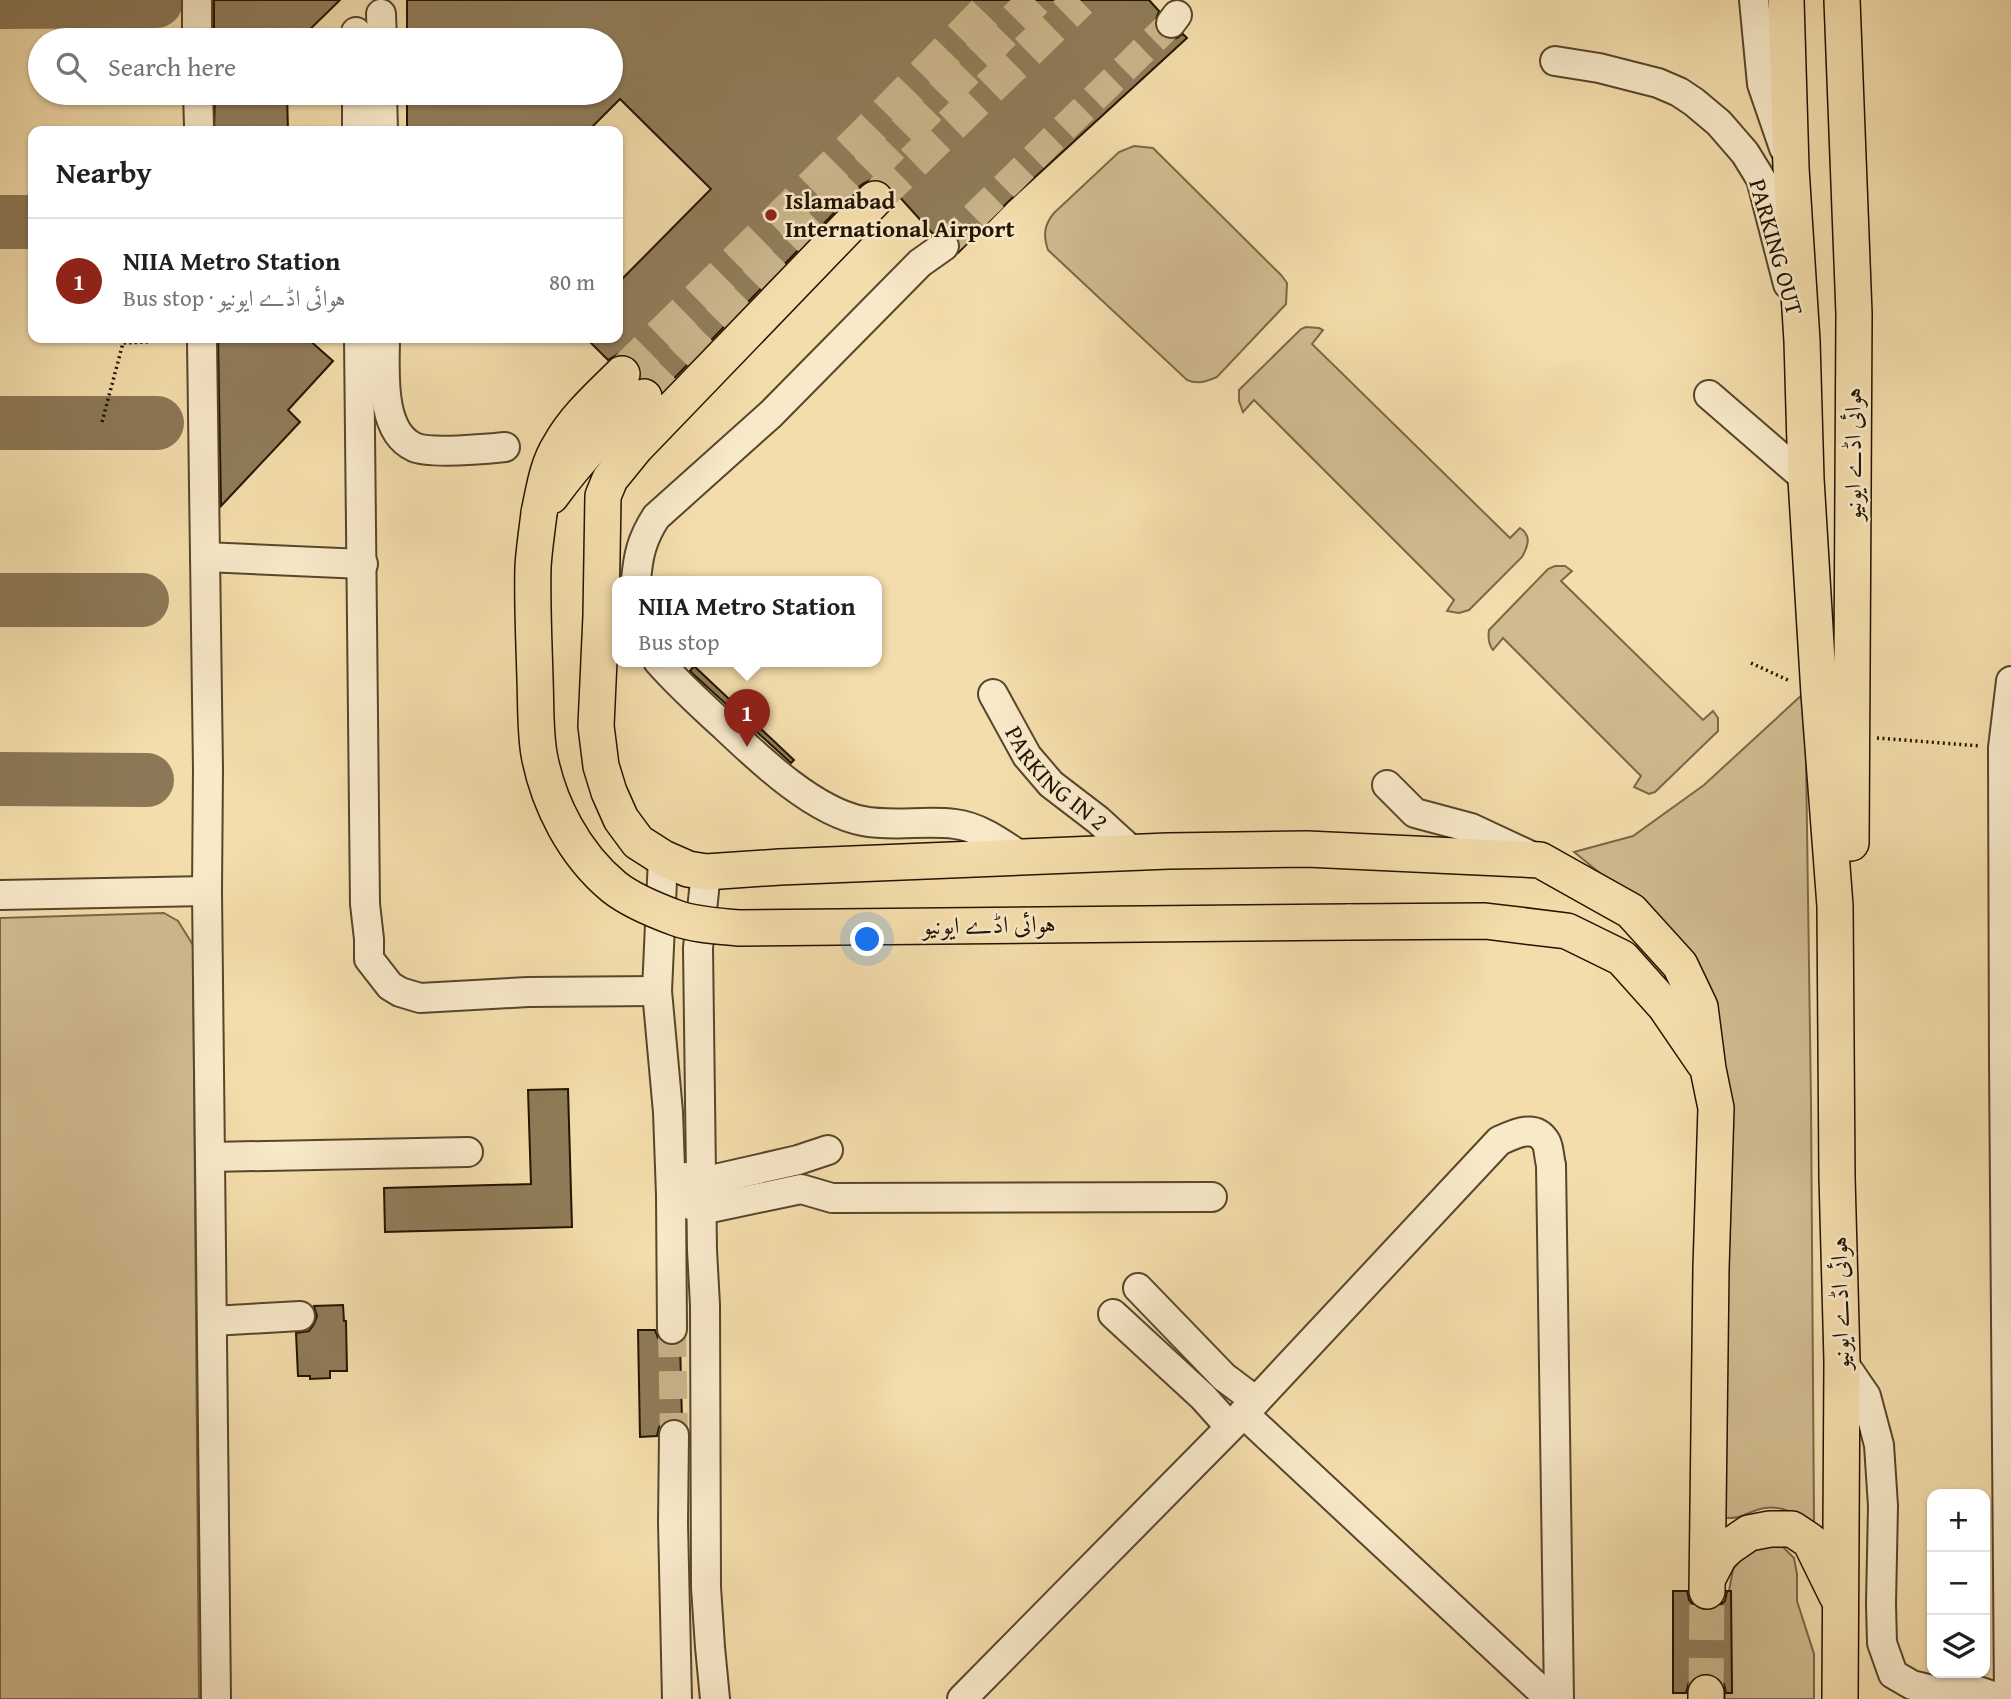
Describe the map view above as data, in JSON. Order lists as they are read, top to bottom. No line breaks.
{"streets":{"main road":["ہوائی اڈے ایونیو"],"street":["PARKING OUT","PARKING IN 2"]},"crossings":[["PARKING OUT","ہوائی اڈے ایونیو"],["ہوائی اڈے ایونیو","PARKING IN 2"]],"places":["Islamabad International Airport"],"page":{"search":"Search here","heading":"Nearby","list":[{"mark":"1","name":"NIIA Metro Station","note":"Bus stop · ہوائی اڈے ایونیو","value":"80 m"}],"popup":["NIIA Metro Station","Bus stop"],"pins":"1","map_buttons":["+","−"]}}
